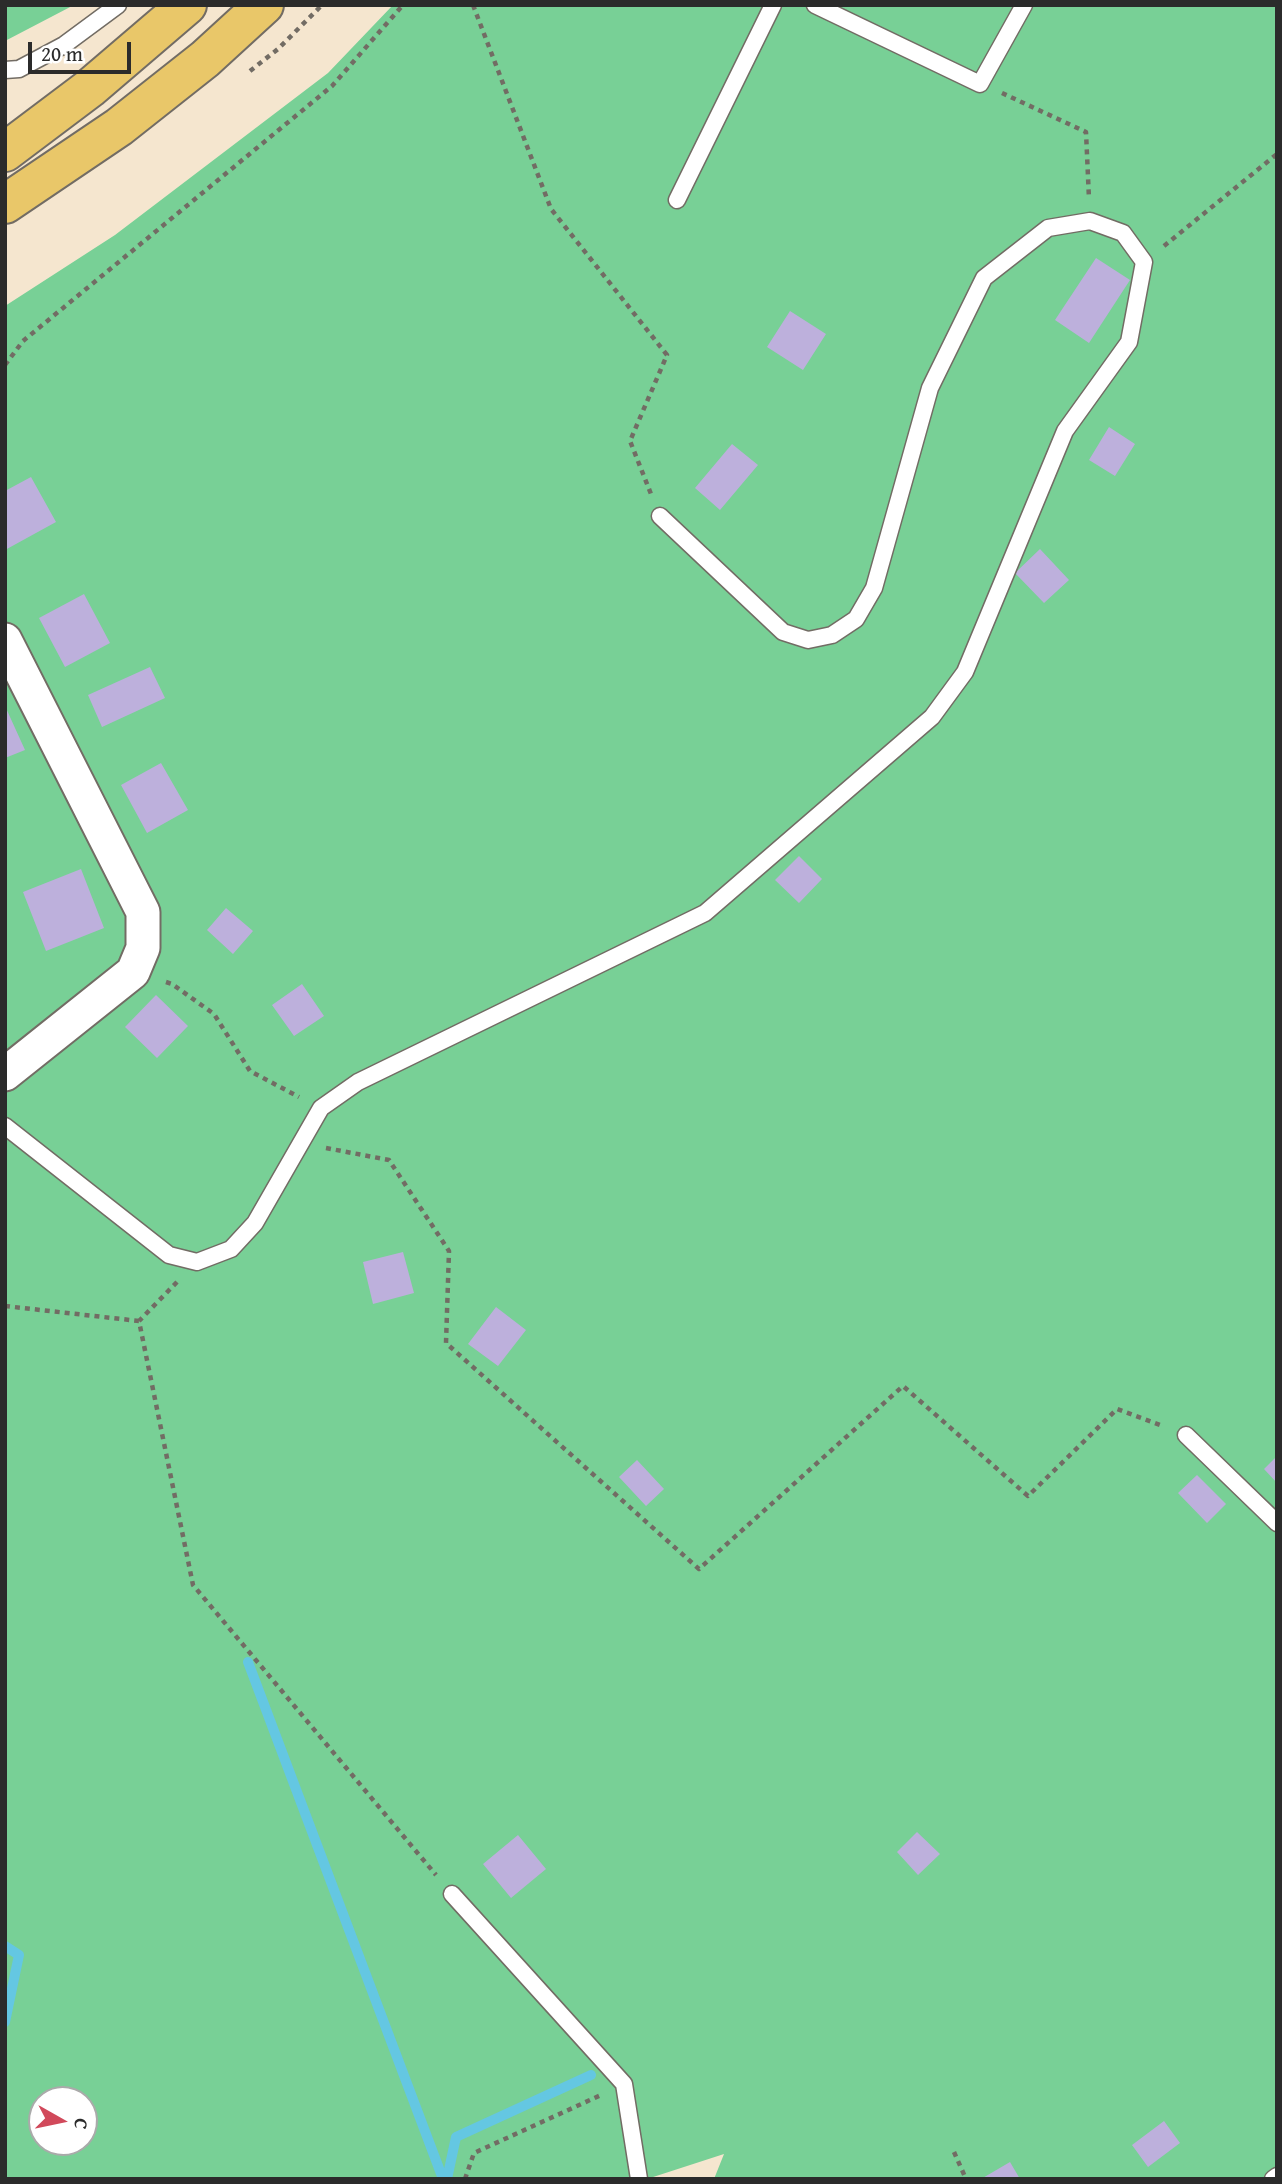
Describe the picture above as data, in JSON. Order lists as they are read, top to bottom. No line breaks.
{"scale_bar":"20 m","north":"right"}
